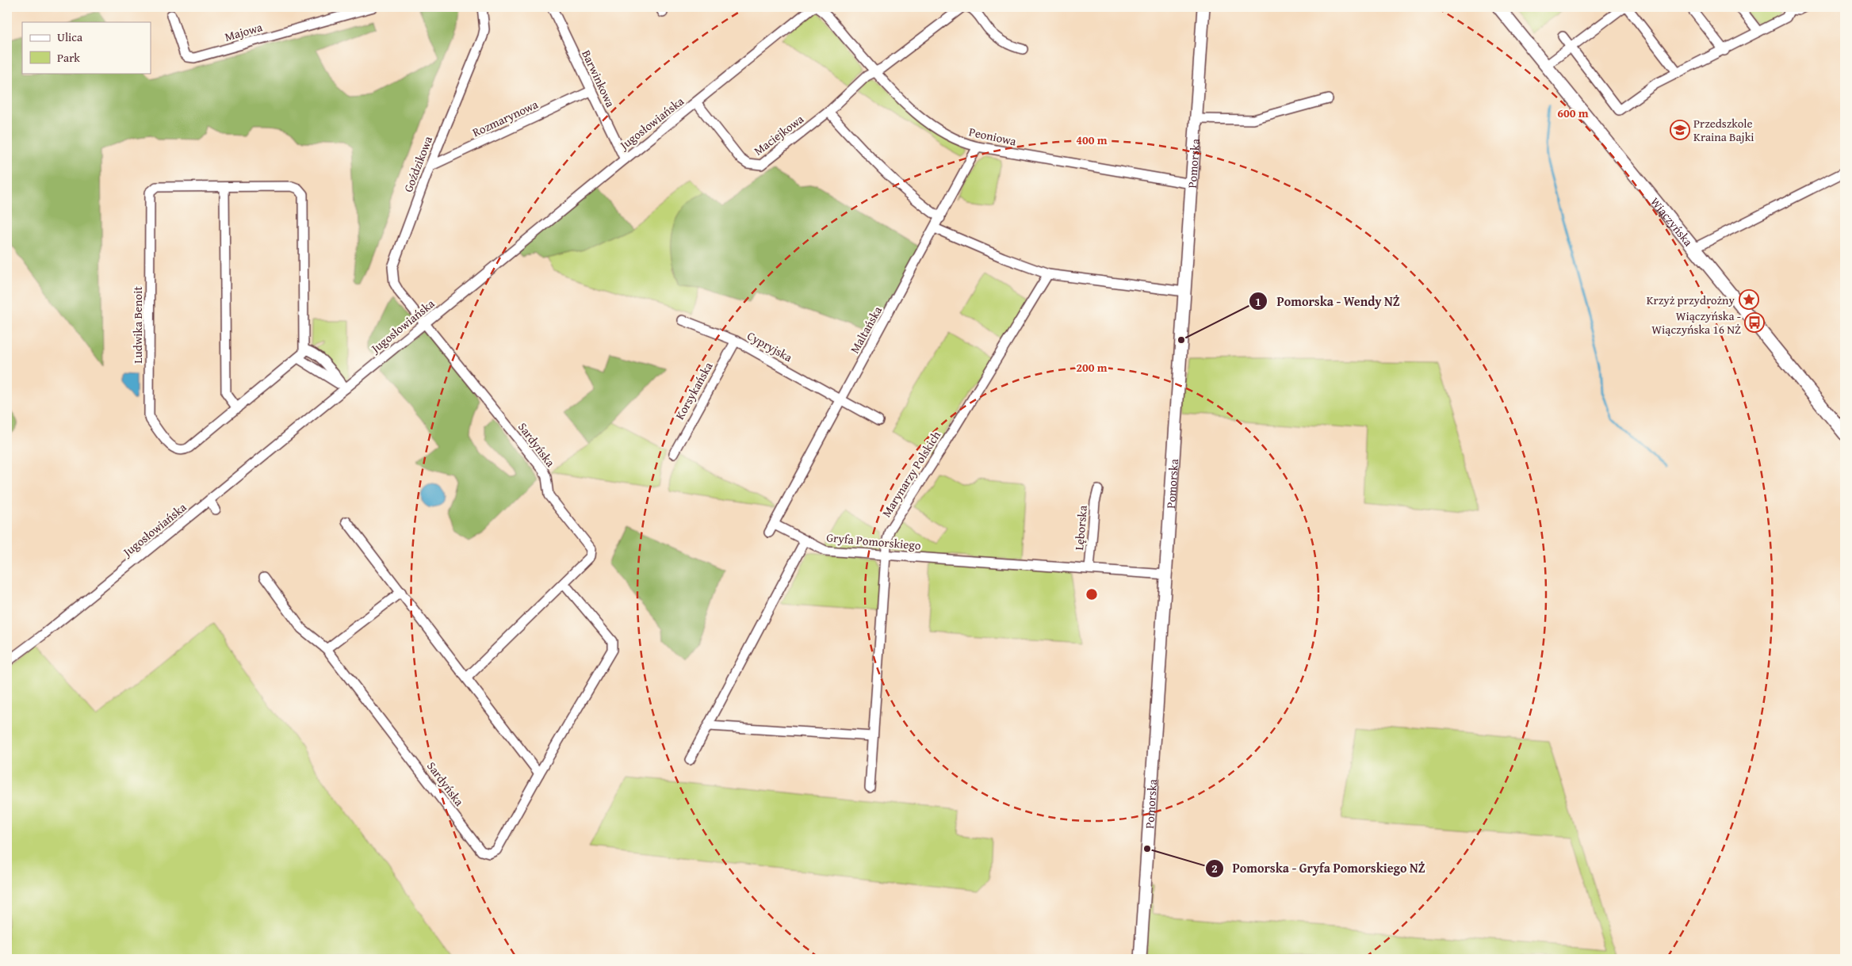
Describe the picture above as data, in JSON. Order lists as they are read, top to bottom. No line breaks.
{"streets":{"street":["Majowa","Barwinkowa","Rozmarynowa","Jugosłowiańska","Maciejkowa","Peoniowa","Pomorska","Goździkowa","Wiączyńska","Ludwika Benoit","Maltańska","Cypryjska","Korsykańska","Sardyńska","Marynarzy Polskich","Lęborska","Gryfa Pomorskiego"]},"crossings":[["Barwinkowa","Rozmarynowa"],["Barwinkowa","Jugosłowiańska"],["Rozmarynowa","Goździkowa"],["Jugosłowiańska","Maciejkowa"],["Jugosłowiańska","Peoniowa"],["Jugosłowiańska","Goździkowa"],["Jugosłowiańska","Sardyńska"],["Maciejkowa","Peoniowa"],["Peoniowa","Pomorska"],["Peoniowa","Maltańska"],["Pomorska","Gryfa Pomorskiego"],["Goździkowa","Sardyńska"],["Maltańska","Cypryjska"],["Maltańska","Gryfa Pomorskiego"],["Cypryjska","Korsykańska"],["Marynarzy Polskich","Gryfa Pomorskiego"],["Lęborska","Gryfa Pomorskiego"]],"places":{"school or university":["Przedszkole Kraina Bajki"],"place":["Krzyż przydrożny"],"bus stop":["Wiączyńska - Wiączyńska 16 NŻ"],"other":["Pomorska - Wendy NŻ","Pomorska - Gryfa Pomorskiego NŻ"]},"legend":["Ulica","Park"],"rings":["600 m","400 m","200 m"]}
